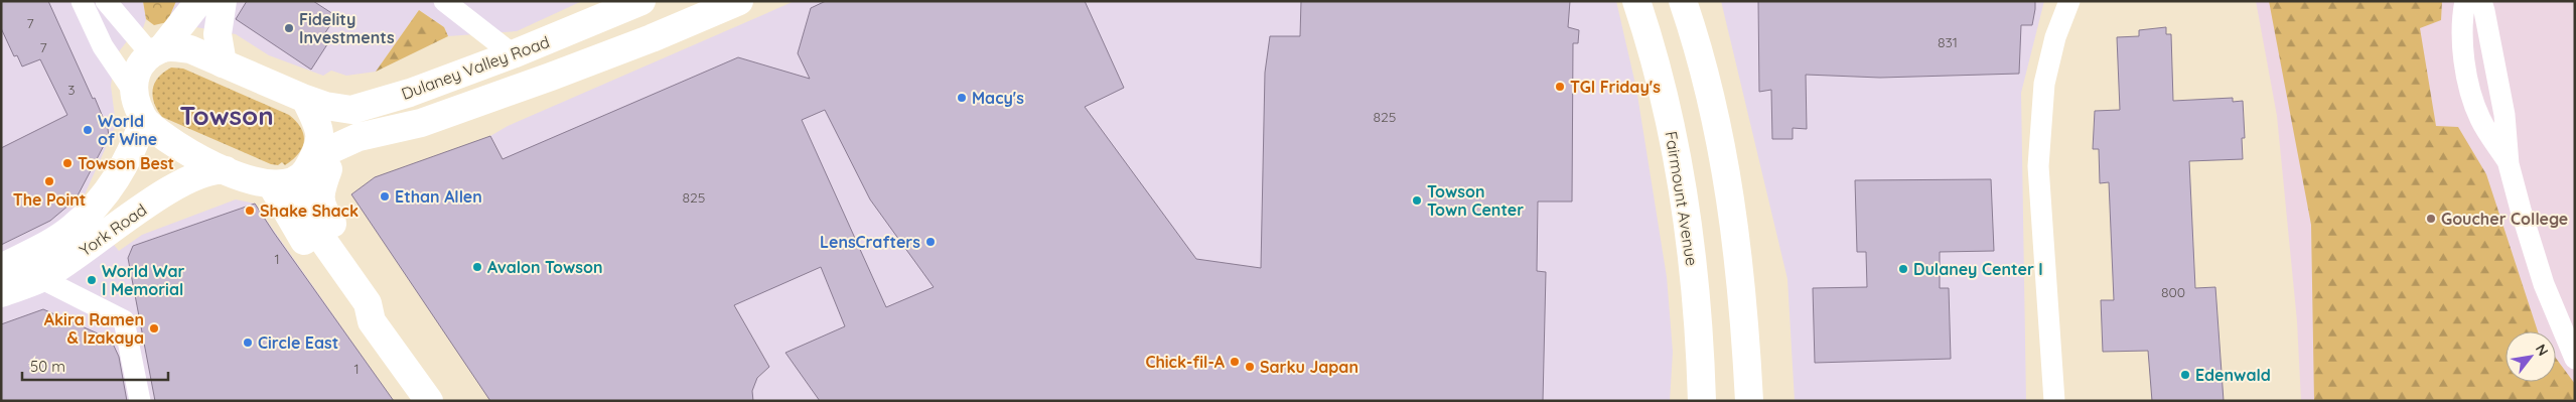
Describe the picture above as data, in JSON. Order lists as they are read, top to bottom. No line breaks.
{"streets":{"main road":["Dulaney Valley Road","Fairmount Avenue","York Road"]},"districts":["Towson"],"places":["Fidelity Investments","TGI Friday's","Macy's","World of Wine","Towson Best","The Point","Ethan Allen","Towson Town Center","Shake Shack","Goucher College","LensCrafters","Avalon Towson","Dulaney Center I","World War I Memorial","Akira Ramen & Izakaya","Circle East","Chick-fil-A","Sarku Japan","Edenwald"],"house_numbers":["7","831","7","3","825","825","1","800","1"],"scale_bar":"50 m","north":"top right"}
